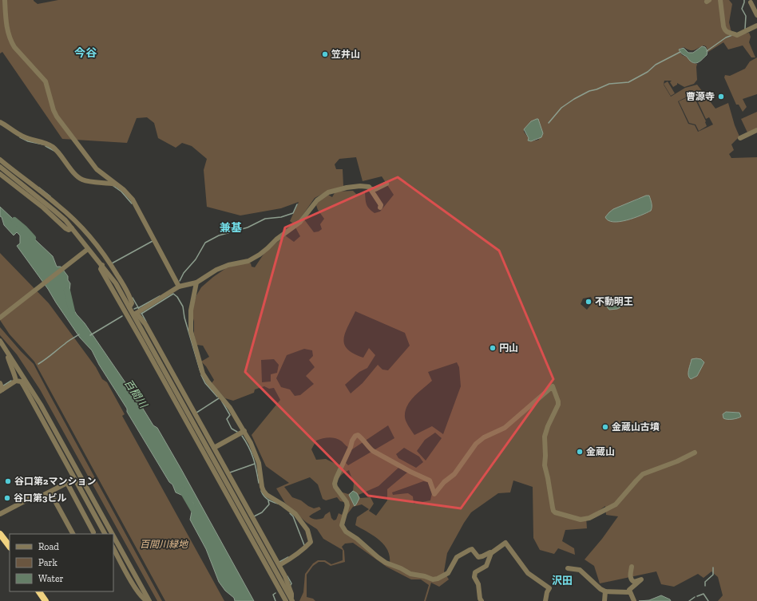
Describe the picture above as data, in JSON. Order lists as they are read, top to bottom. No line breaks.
{"districts":["今谷","兼基","沢田"],"water":["百間川"],"parks":["百間川緑地"],"places":["笠井山","曹源寺","不動明王","円山","金蔵山古墳","金蔵山","谷口第2マンション","谷口第3ビル"],"legend":["Road","Park","Water"]}
